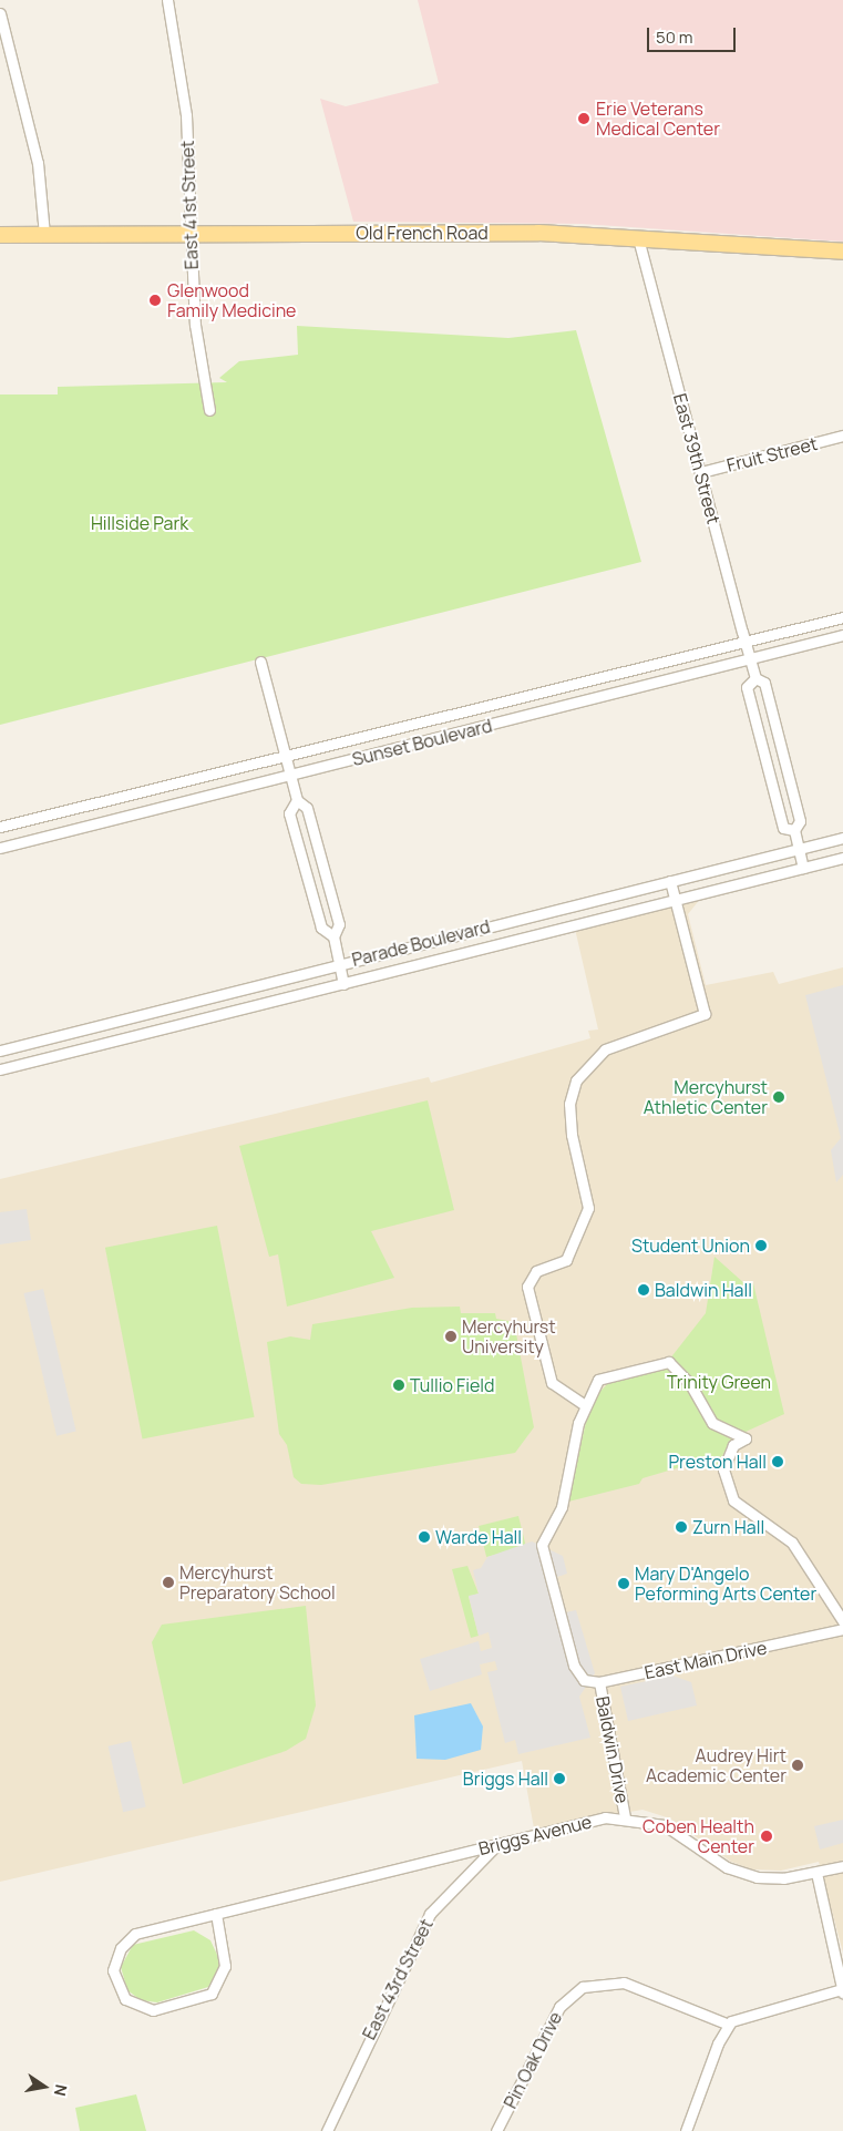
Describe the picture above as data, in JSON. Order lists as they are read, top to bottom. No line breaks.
{"streets":{"main road":["Old French Road"],"street":["East 41st Street","Fruit Street","East 39th Street","Sunset Boulevard","Parade Boulevard","East Main Drive","Baldwin Drive","Briggs Avenue","East 43rd Street","Pin Oak Drive"]},"crossings":[["East 41st Street","Old French Road"],["Old French Road","East 39th Street"],["Fruit Street","East 39th Street"],["East 39th Street","Sunset Boulevard"],["East 39th Street","Parade Boulevard"],["East Main Drive","Baldwin Drive"],["Baldwin Drive","Briggs Avenue"],["Briggs Avenue","East 43rd Street"]],"parks":["Hillside Park","Trinity Green"],"places":["Erie Veterans Medical Center","Glenwood Family Medicine","Mercyhurst Athletic Center","Student Union","Baldwin Hall","Mercyhurst University","Tullio Field","Preston Hall","Zurn Hall","Warde Hall","Mercyhurst Preparatory School","Mary D'Angelo Peforming Arts Center","Audrey Hirt Academic Center","Briggs Hall","Coben Health Center"],"scale_bar":"50 m","north":"right"}
